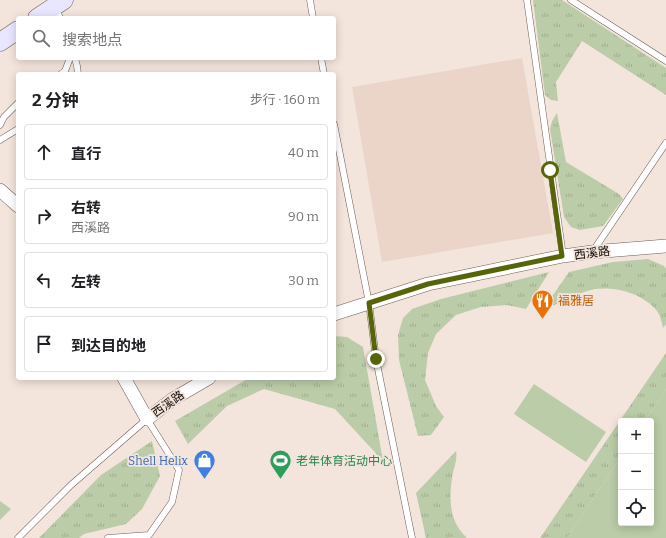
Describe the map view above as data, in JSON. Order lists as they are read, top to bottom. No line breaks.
{"streets":{"street":["西溪路"]},"places":{"restaurant":["福雅居"],"shop":["Shell Helix"],"sports":["老年体育活动中心"]},"page":{"search":"搜索地点","heading":["2 分钟","步行 · 160 m"],"list":[["直行","40 m"],["右转","西溪路","90 m"],["左转","30 m"],"到达目的地"],"map_buttons":["+","−"]}}
